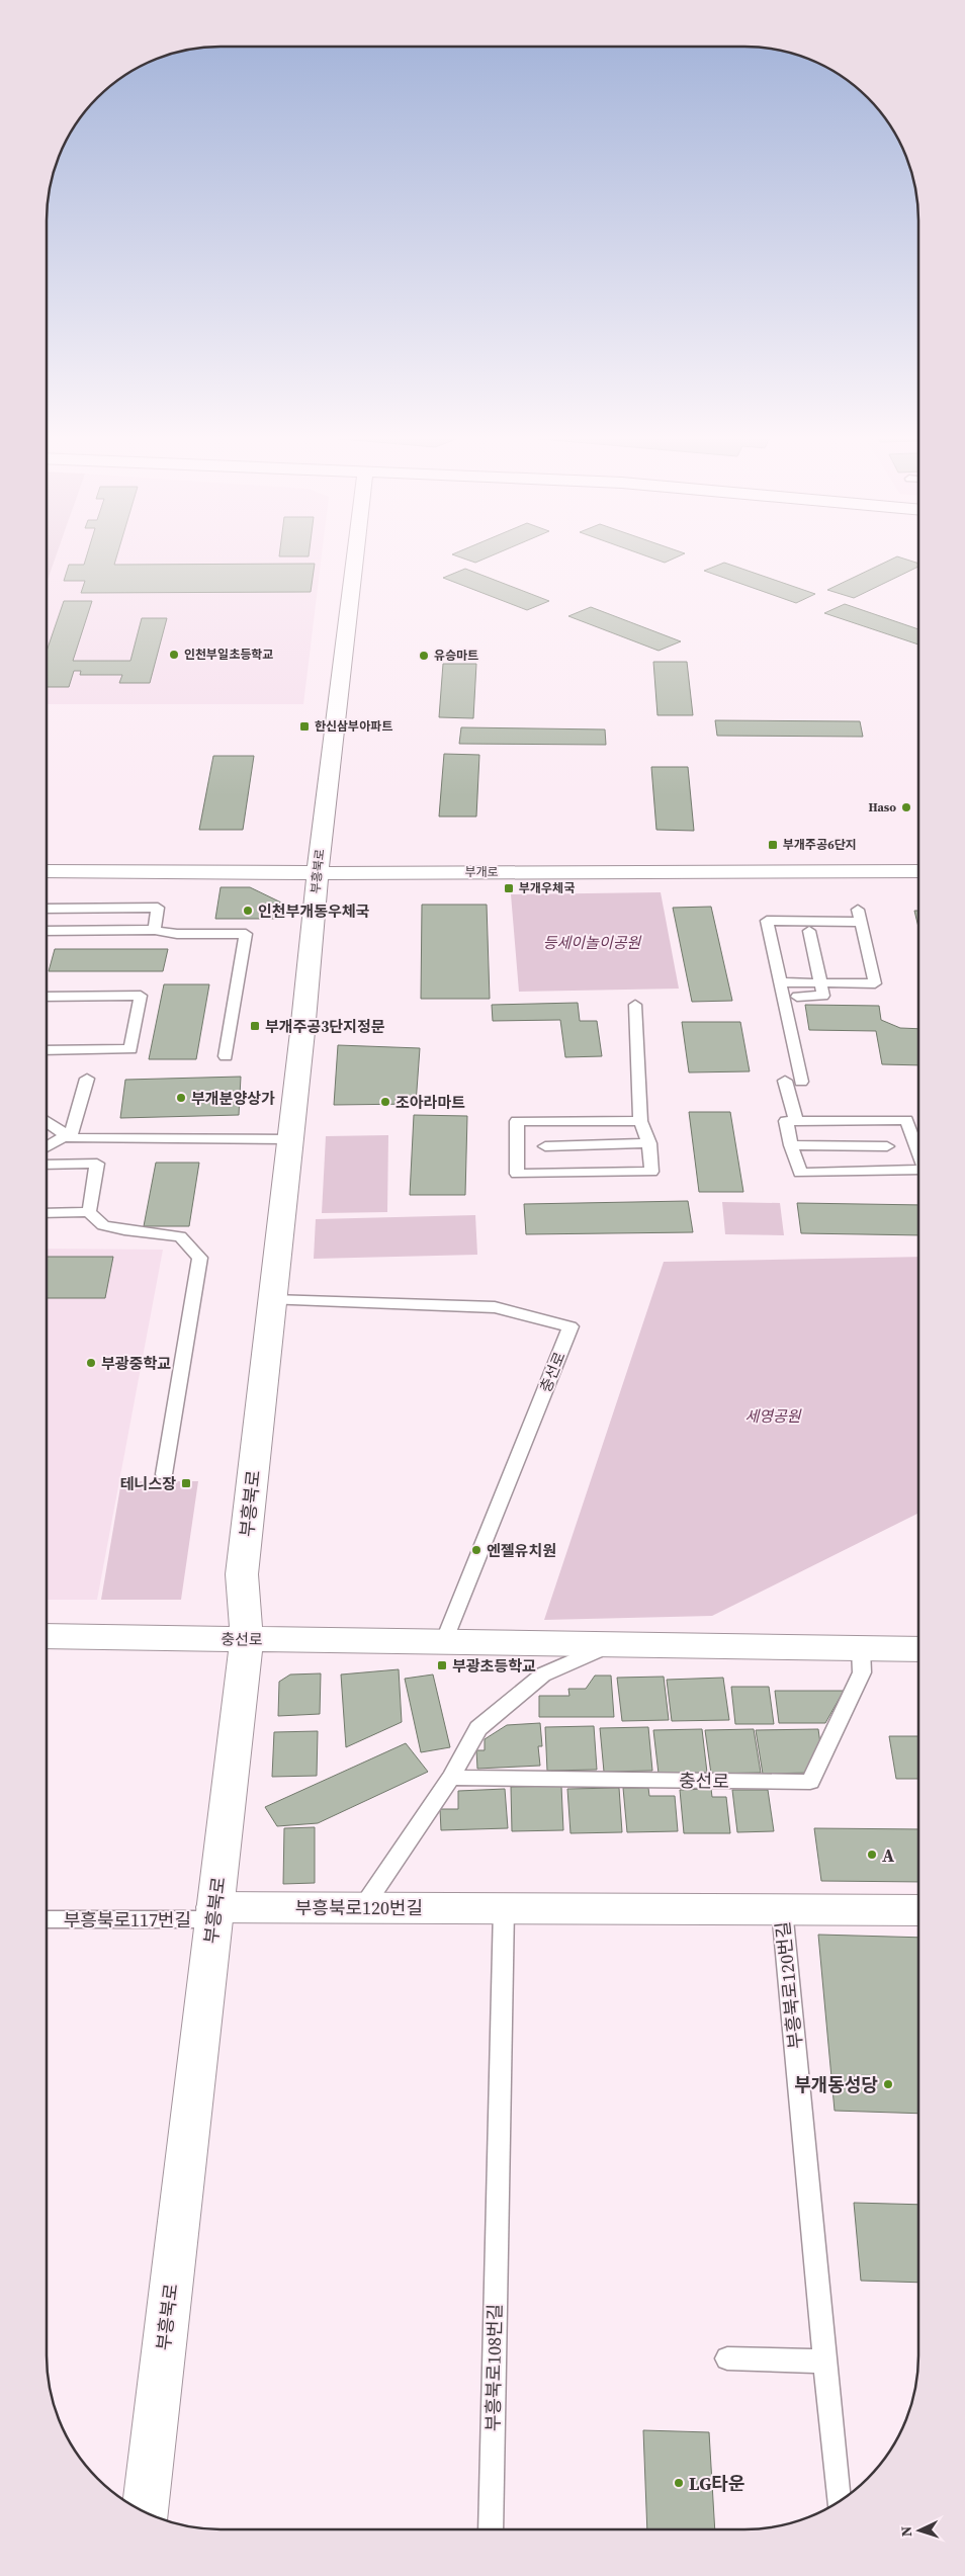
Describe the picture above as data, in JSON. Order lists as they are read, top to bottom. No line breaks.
{"streets":{"street":["부흥북로","부개로","충선로","부흥북로120번길"],"lane":["부흥북로117번길","부흥북로108번길"]},"crossings":[["부흥북로","부개로"],["부흥북로","충선로"],["부흥북로","부흥북로120번길"],["부흥북로","부흥북로117번길"],["부흥북로120번길","부흥북로117번길"],["부흥북로120번길","부흥북로108번길"]],"parks":["등세이놀이공원","세영공원"],"places":{"other":["인천부일초등학교","유승마트","Haso","인천부개동우체국","부개분양상가","조아라마트","부광중학교","엔젤유치원","A","부개동성당","LG타운"],"transit":["한신삼부아파트","부개주공6단지","부개우체국","부개주공3단지정문","테니스장","부광초등학교"]},"north":"left"}
